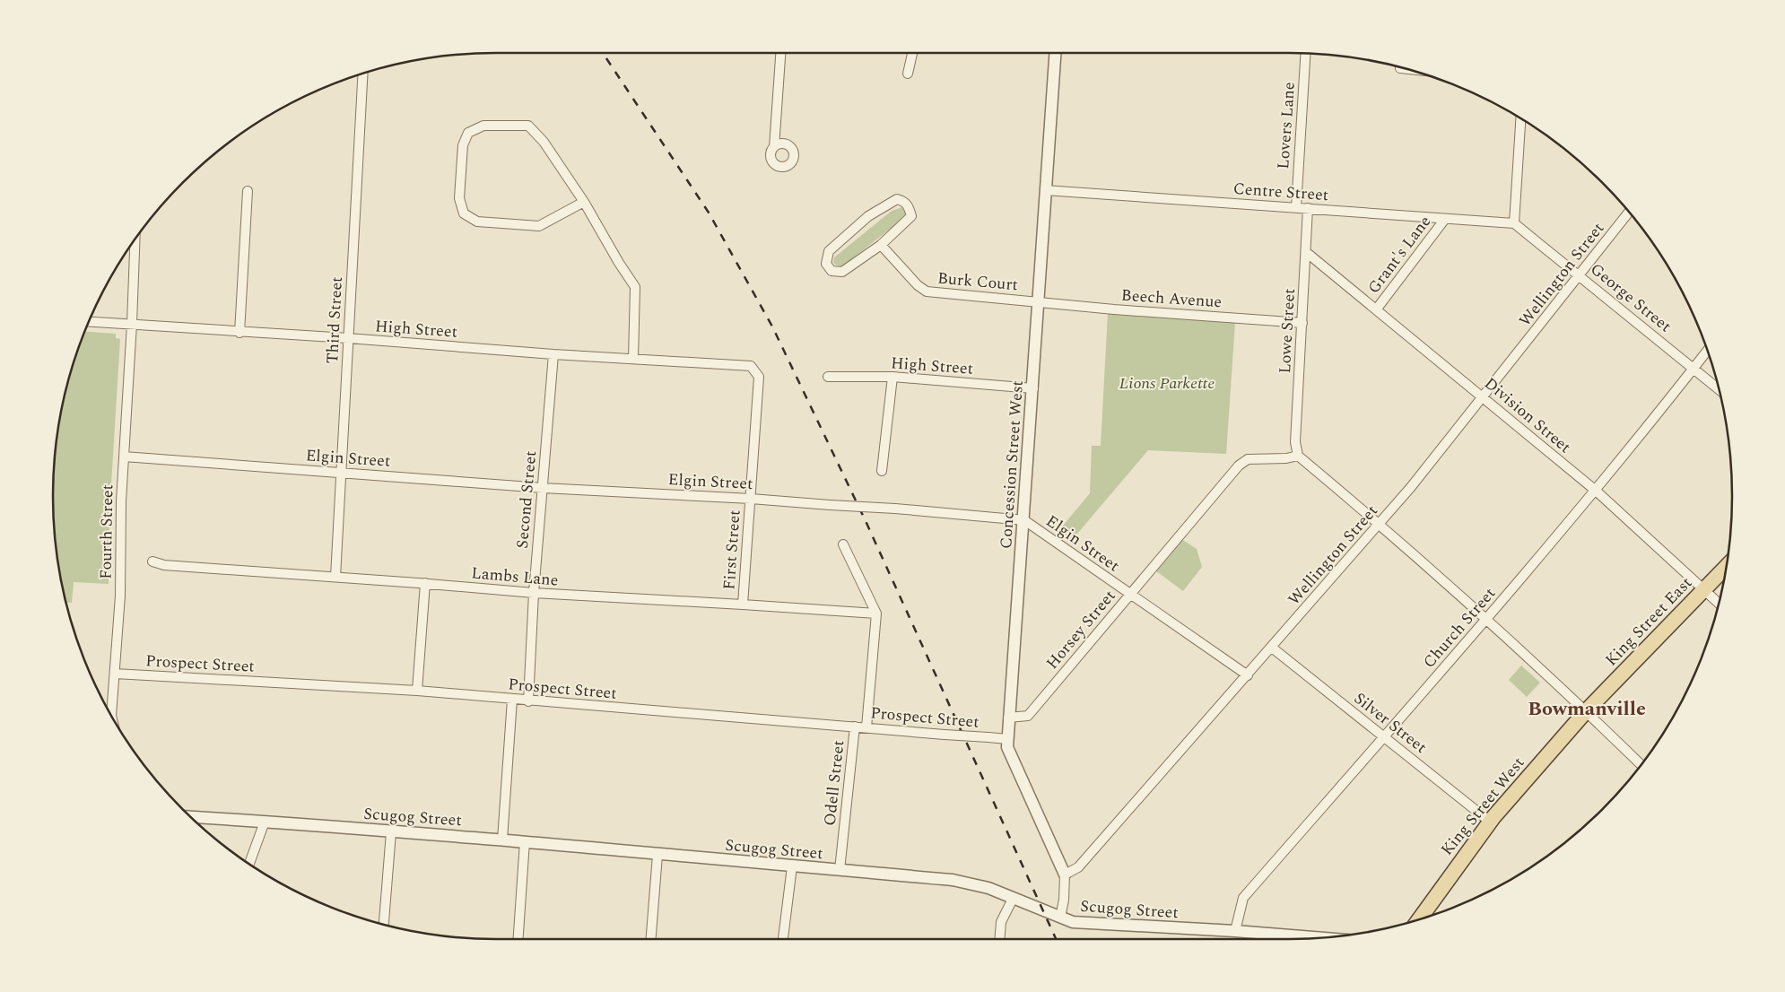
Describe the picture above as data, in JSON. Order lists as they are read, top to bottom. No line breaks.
{"streets":{"main road":["King Street East","King Street West"],"street":["Lovers Lane","Centre Street","Grant's Lane","Wellington Street","Burk Court","George Street","Beech Avenue","Third Street","High Street","Lowe Street","Division Street","Elgin Street","Concession Street West","Second Street","Fourth Street","First Street","Lambs Lane","Church Street","Horsey Street","Prospect Street","Silver Street","Odell Street","Scugog Street"]},"crossings":[["Lovers Lane","Centre Street"],["Centre Street","Grant's Lane"],["Centre Street","George Street"],["Centre Street","Lowe Street"],["Centre Street","Concession Street West"],["Grant's Lane","Division Street"],["Wellington Street","George Street"],["Wellington Street","Division Street"],["Wellington Street","Elgin Street"],["Wellington Street","Concession Street West"],["Wellington Street","Silver Street"],["Burk Court","Beech Avenue"],["Burk Court","Concession Street West"],["George Street","Church Street"],["Beech Avenue","Lowe Street"],["Beech Avenue","Concession Street West"],["Third Street","High Street"],["Third Street","Elgin Street"],["Third Street","Lambs Lane"],["High Street","Concession Street West"],["High Street","Second Street"],["High Street","Fourth Street"],["High Street","First Street"],["Lowe Street","Division Street"],["Lowe Street","Horsey Street"],["Division Street","King Street East"],["Division Street","Church Street"],["Elgin Street","Concession Street West"],["Elgin Street","Second Street"],["Elgin Street","Fourth Street"],["Elgin Street","First Street"],["Elgin Street","Horsey Street"],["Concession Street West","Horsey Street"],["Concession Street West","Prospect Street"],["Second Street","Lambs Lane"],["Second Street","Prospect Street"],["Fourth Street","Prospect Street"],["First Street","Lambs Lane"],["Lambs Lane","Odell Street"],["King Street East","King Street West"],["Church Street","Silver Street"],["Church Street","Scugog Street"],["Prospect Street","Odell Street"],["Silver Street","King Street West"],["Odell Street","Scugog Street"]],"districts":["Bowmanville"],"parks":["Lions Parkette"]}
